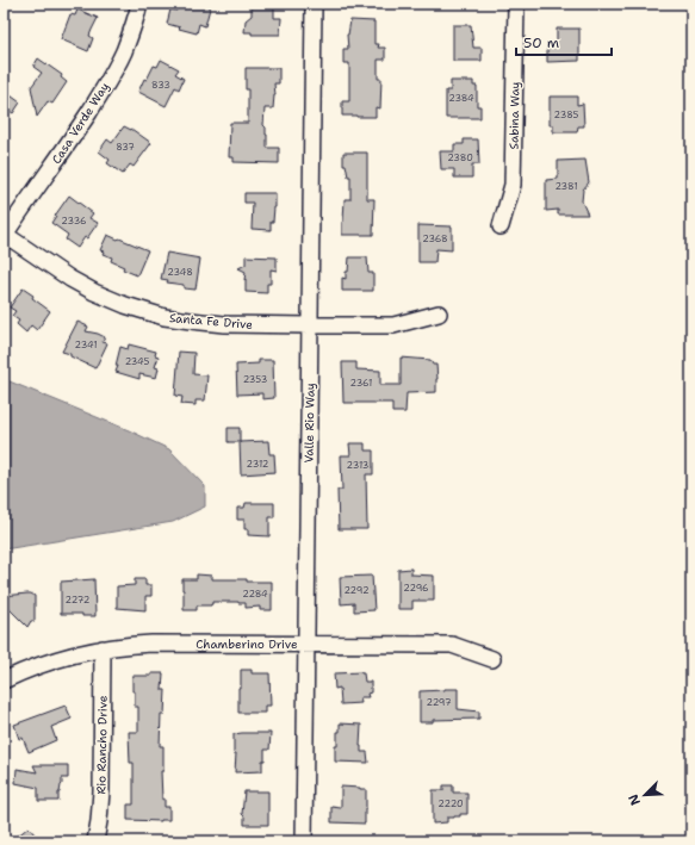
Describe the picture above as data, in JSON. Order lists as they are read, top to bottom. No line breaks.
{"streets":{"street":["Sabina Way","Casa Verde Way","Santa Fe Drive","Valle Rio Way","Chamberino Drive","Rio Rancho Drive"]},"crossings":[["Casa Verde Way","Santa Fe Drive"],["Santa Fe Drive","Valle Rio Way"],["Valle Rio Way","Chamberino Drive"],["Chamberino Drive","Rio Rancho Drive"]],"house_numbers":["833","2384","2385","837","2380","2381","2336","2368","2348","2341","2345","2353","2361","2312","2313","2296","2292","2284","2272","2297","2220"],"scale_bar":"50 m","north":"bottom left"}
